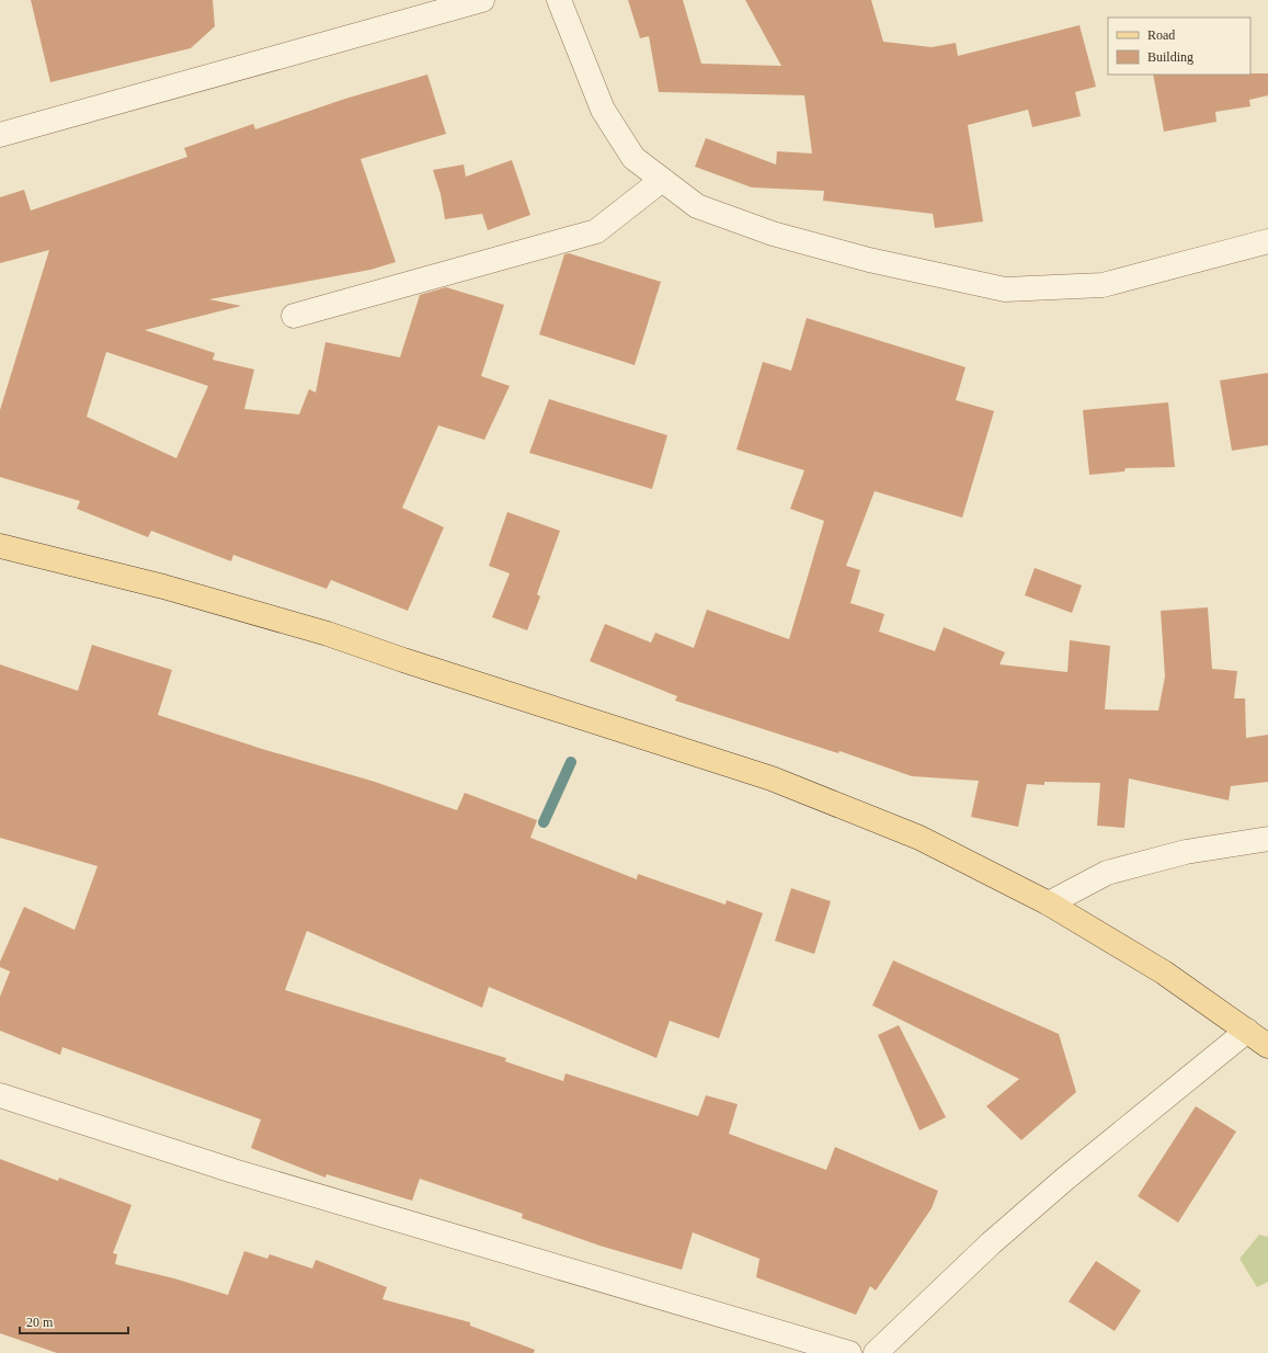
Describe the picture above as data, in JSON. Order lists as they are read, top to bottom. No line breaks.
{"legend":["Road","Building"],"scale_bar":"20 m"}
